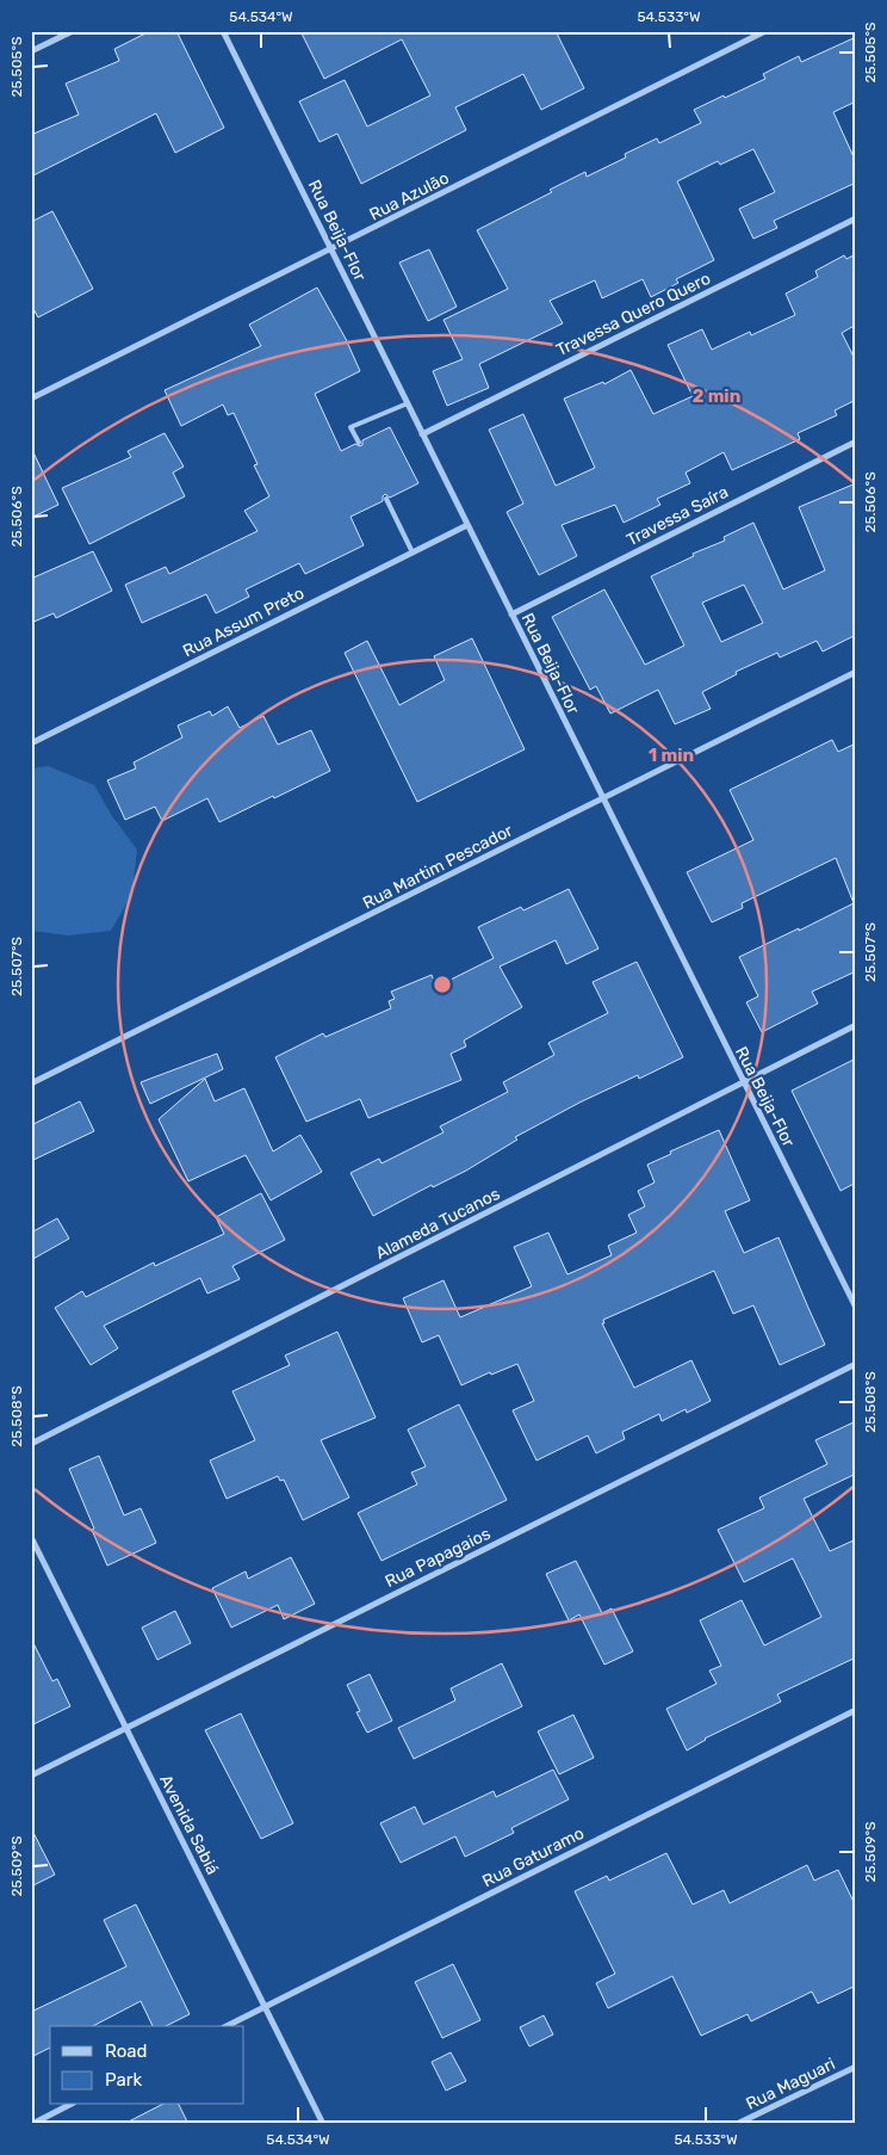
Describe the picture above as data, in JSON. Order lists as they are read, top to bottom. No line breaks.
{"streets":{"street":["Rua Azulão","Rua Beija-Flor","Travessa Quero Quero","Travessa Saíra","Rua Assum Preto","Rua Martim Pescador","Alameda Tucanos","Rua Papagaios","Avenida Sabiá","Rua Gaturamo","Rua Maguari"]},"crossings":[["Rua Azulão","Rua Beija-Flor"],["Rua Beija-Flor","Travessa Quero Quero"],["Rua Beija-Flor","Travessa Saíra"],["Rua Beija-Flor","Rua Assum Preto"],["Rua Beija-Flor","Rua Martim Pescador"],["Rua Beija-Flor","Alameda Tucanos"],["Rua Papagaios","Avenida Sabiá"],["Avenida Sabiá","Rua Gaturamo"]],"legend":["Road","Park"],"coordinates":["54.534°W","54.533°W","25.505°S","25.506°S","25.507°S","25.508°S","25.509°S"],"rings":["2 min","1 min"]}
